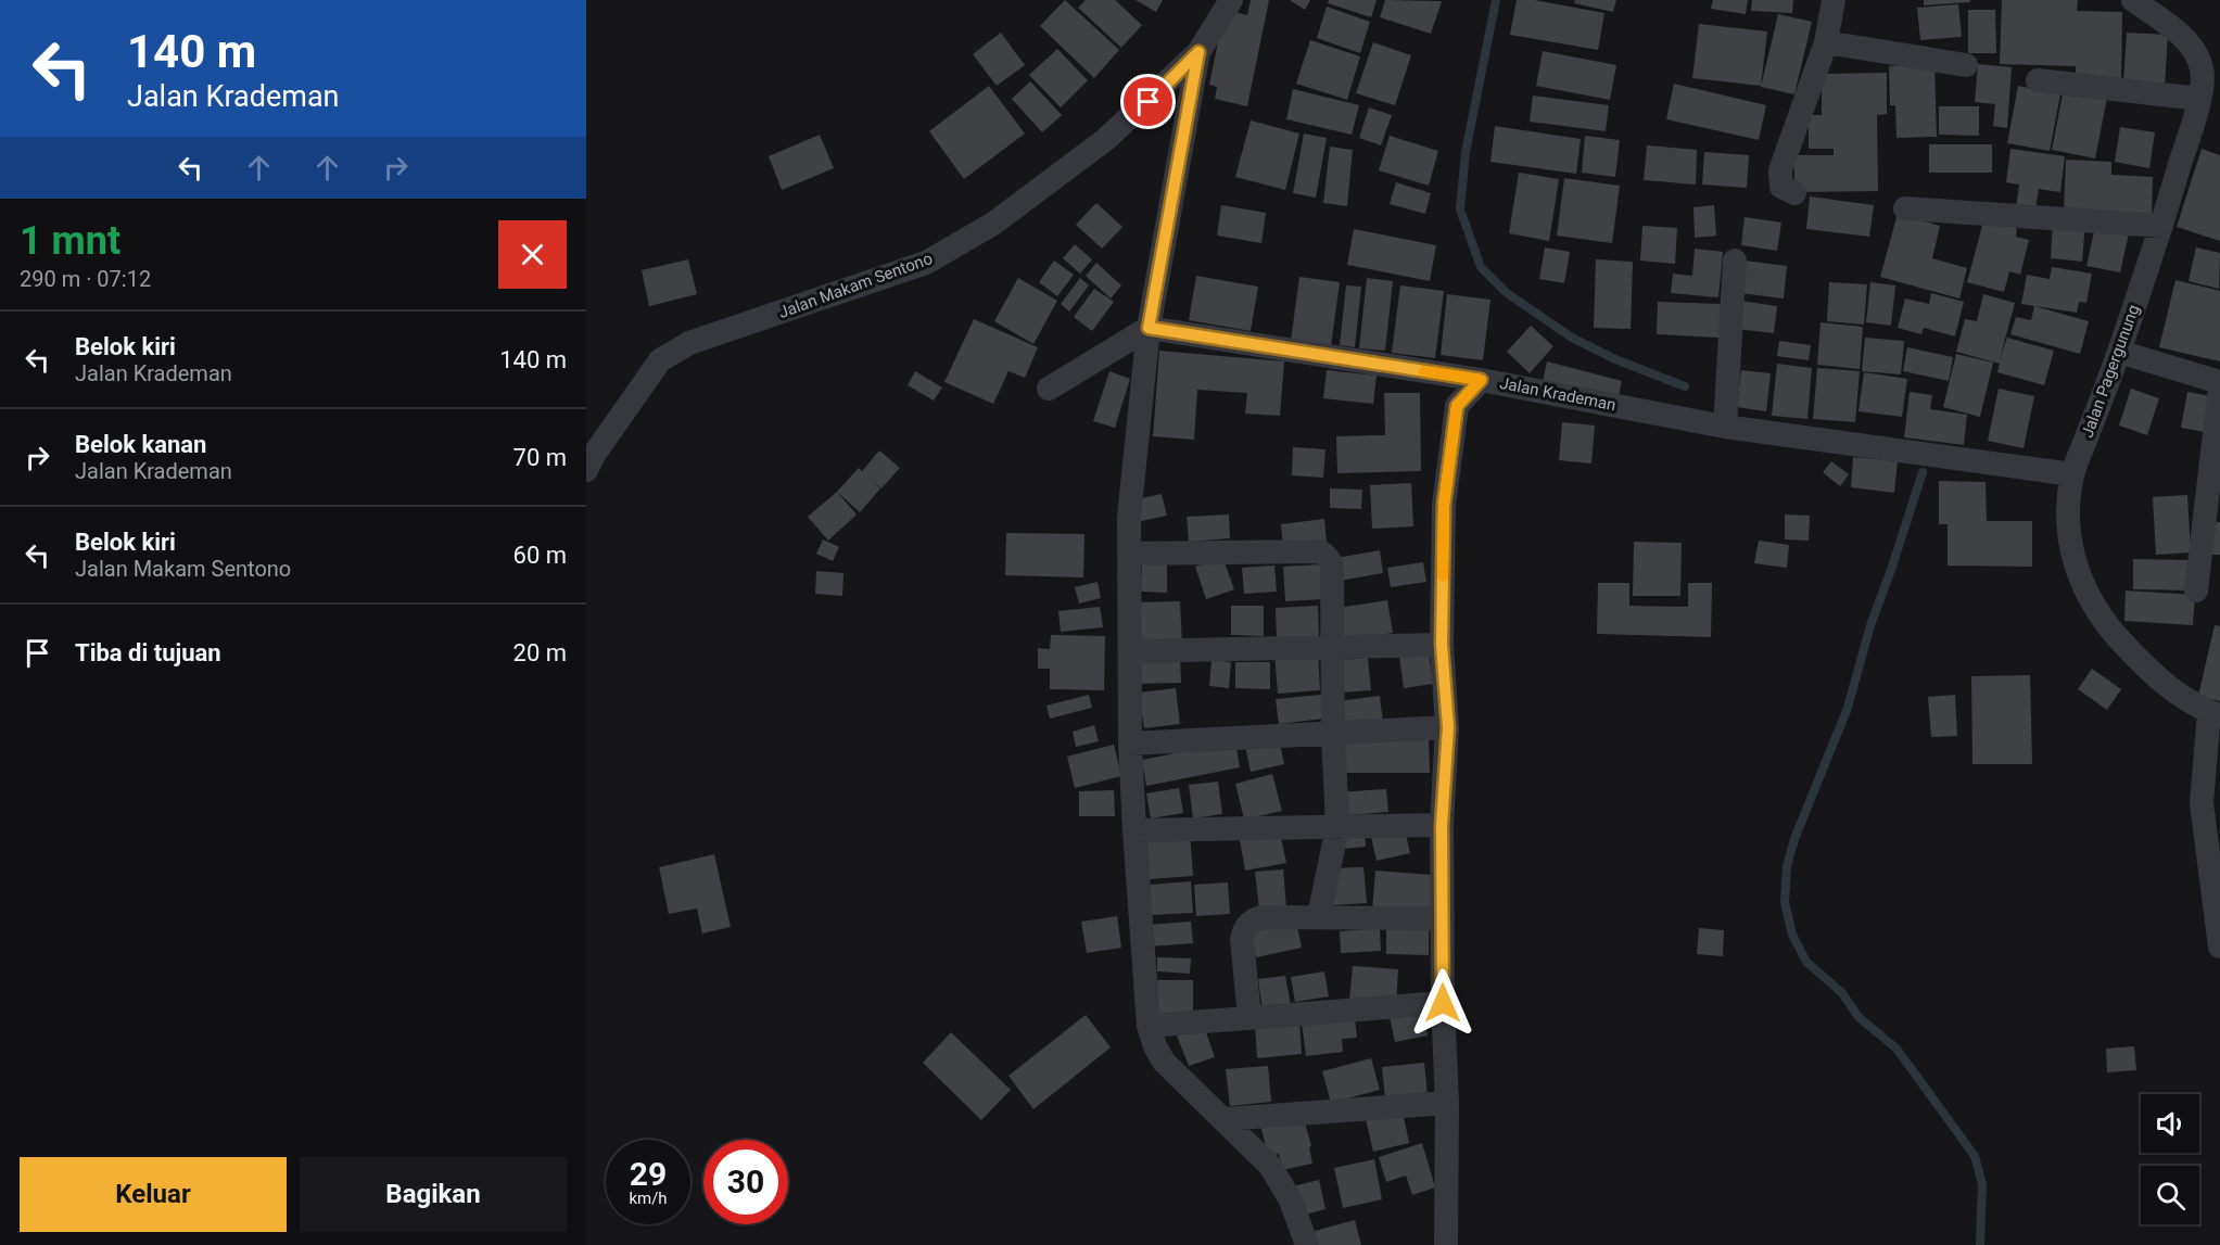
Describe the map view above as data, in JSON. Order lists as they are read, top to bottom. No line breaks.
{"streets":{"street":["Jalan Makam Sentono","Jalan Pagergunung","Jalan Krademan"]},"crossings":[["Jalan Pagergunung","Jalan Krademan"]],"page":{"turn":["140 m","Jalan Krademan"],"heading":["1 mnt","290 m · 07:12"],"list":[{"name":"Belok kiri","note":"Jalan Krademan","value":"140 m"},{"name":"Belok kanan","note":"Jalan Krademan","value":"70 m"},{"name":"Belok kiri","note":"Jalan Makam Sentono","value":"60 m"},{"name":"Tiba di tujuan","value":"20 m"}],"speed":"29 km/h","limit":"30","buttons":["Keluar","Bagikan"]}}
